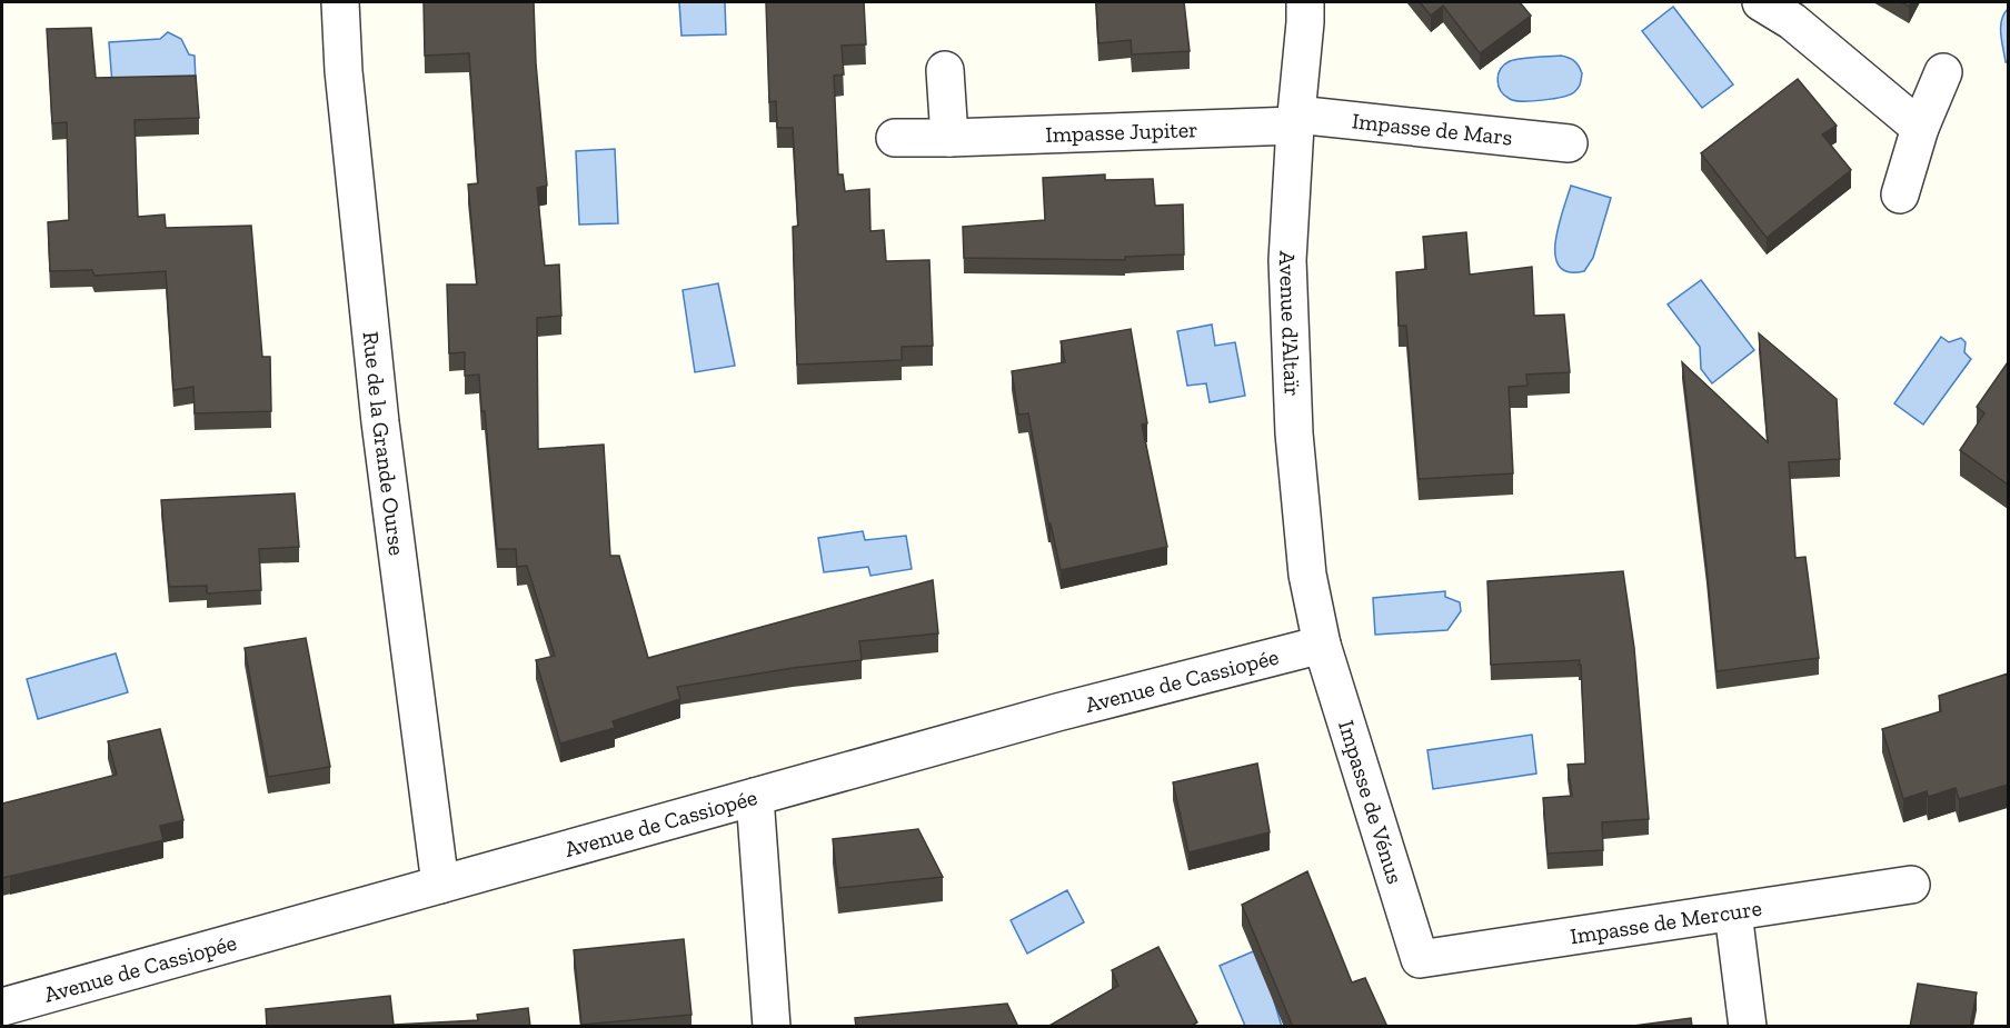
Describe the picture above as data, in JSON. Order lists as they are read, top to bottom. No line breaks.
{"streets":{"street":["Impasse de Mars","Impasse Jupiter","Avenue d'Altaïr","Rue de la Grande Ourse","Avenue de Cassiopée","Impasse de Vénus","Impasse de Mercure"]},"crossings":[["Impasse de Mars","Impasse Jupiter"],["Impasse de Mars","Avenue d'Altaïr"],["Impasse Jupiter","Avenue d'Altaïr"],["Avenue d'Altaïr","Avenue de Cassiopée"],["Avenue d'Altaïr","Impasse de Vénus"],["Rue de la Grande Ourse","Avenue de Cassiopée"],["Avenue de Cassiopée","Impasse de Vénus"],["Impasse de Vénus","Impasse de Mercure"]]}
